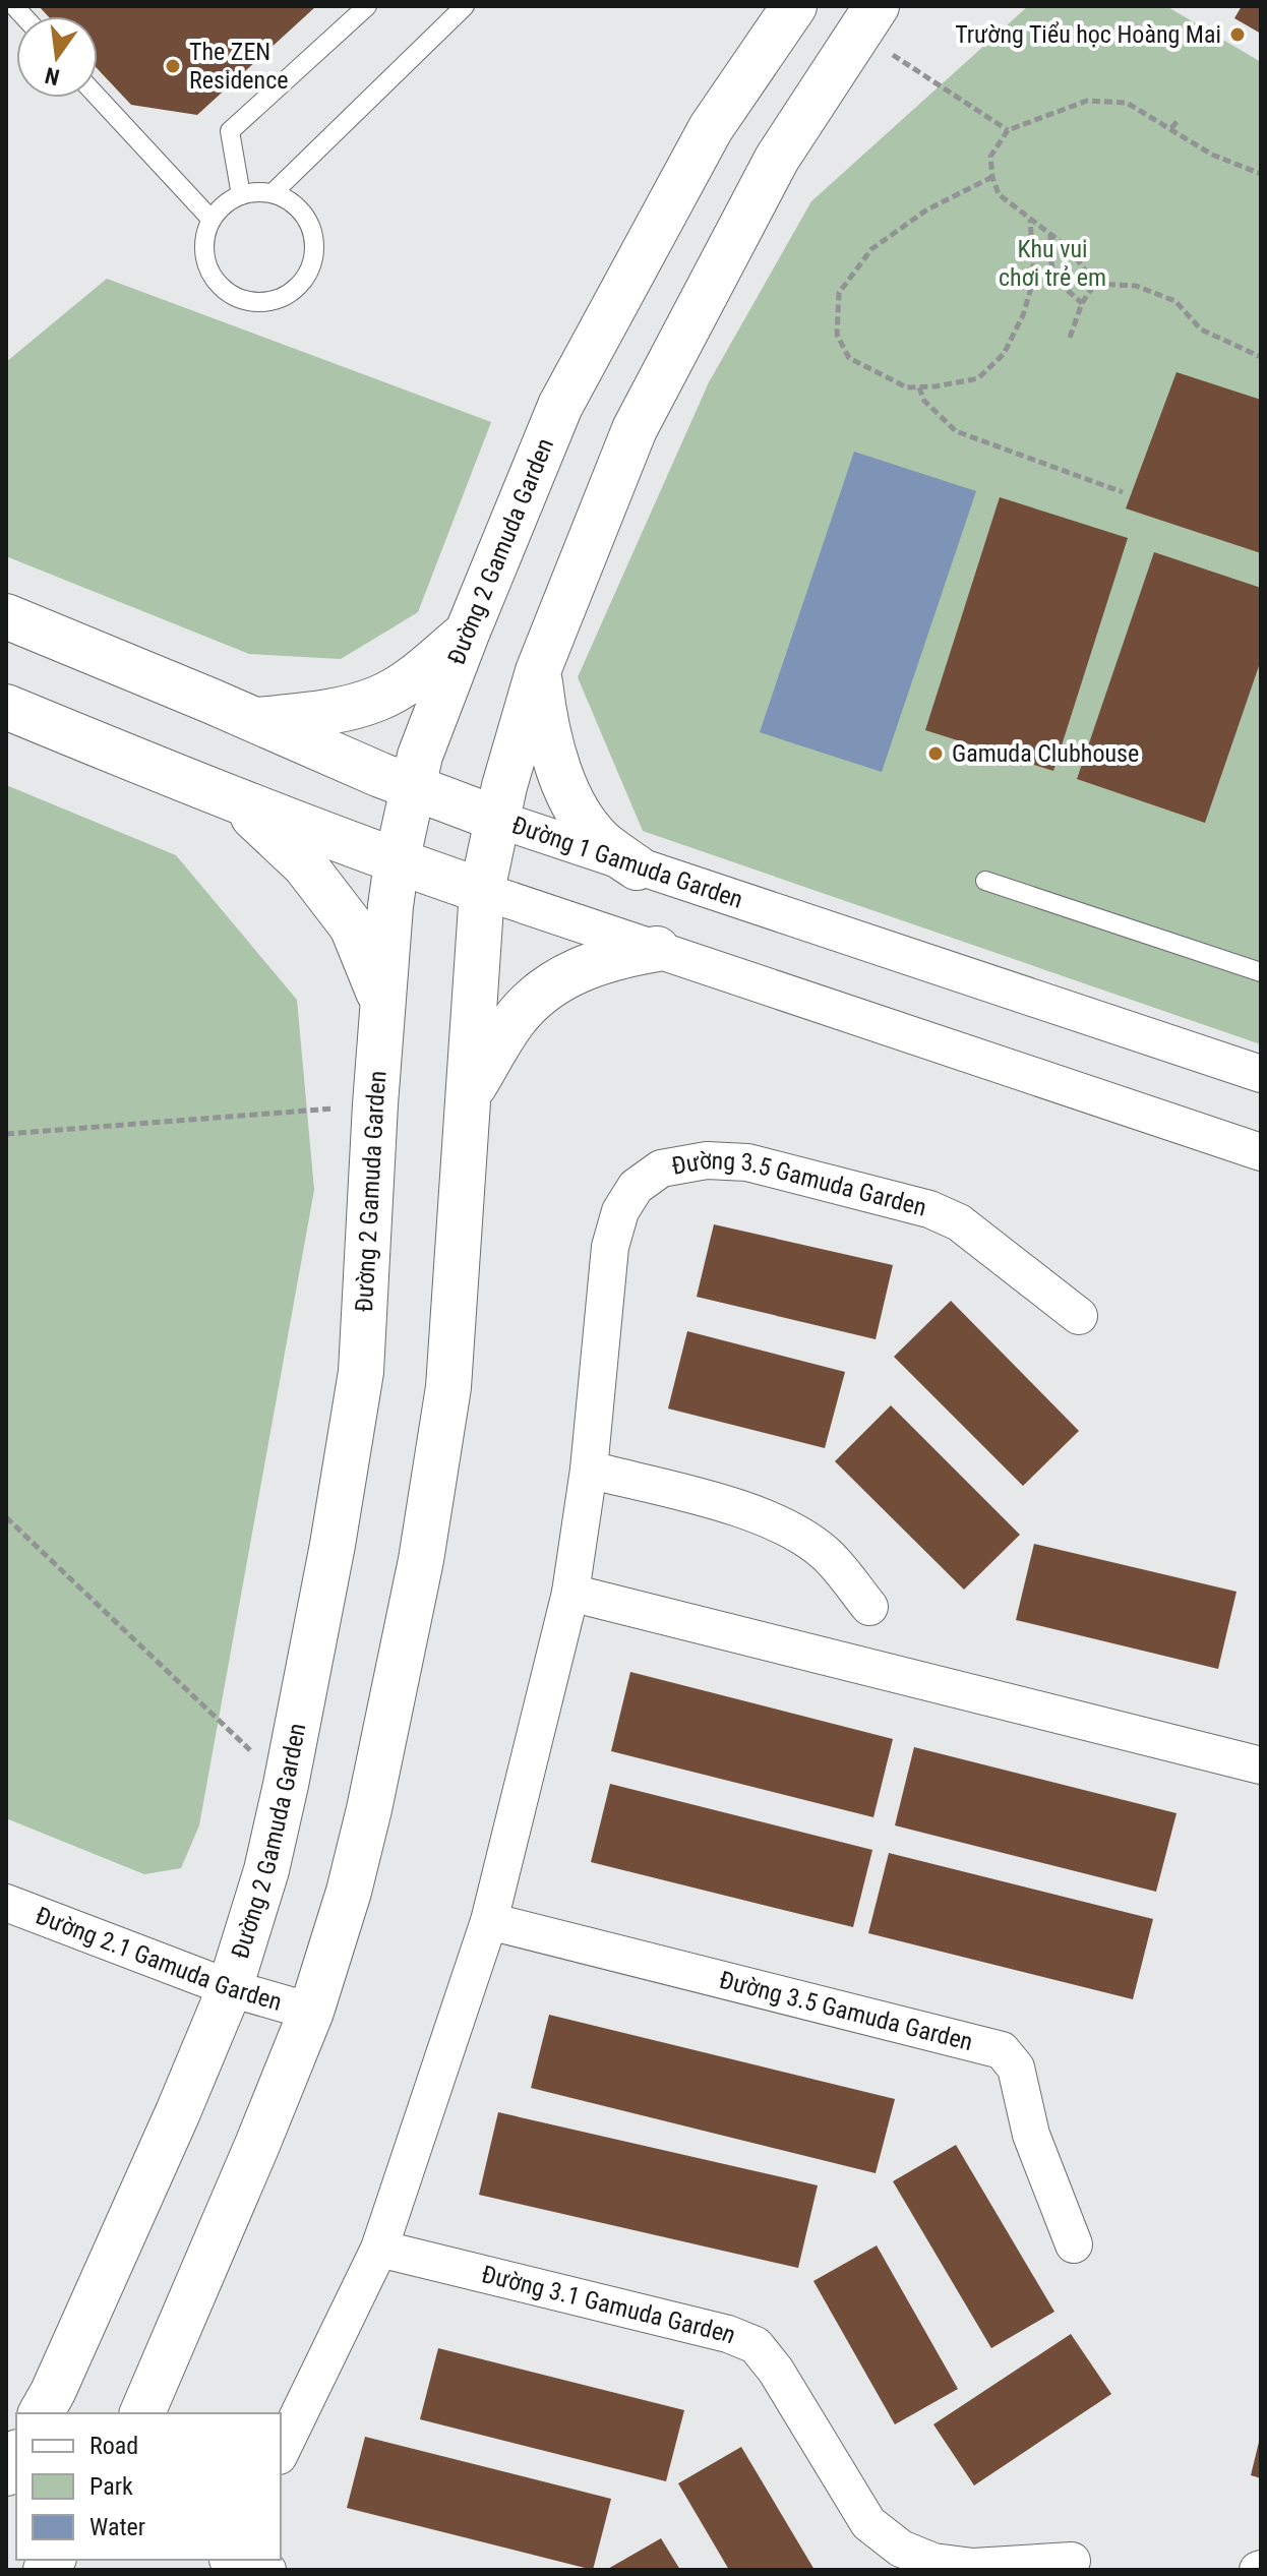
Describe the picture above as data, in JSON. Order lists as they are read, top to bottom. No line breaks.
{"streets":{"street":["Đường 2 Gamuda Garden","Đường 1 Gamuda Garden","Đường 3.5 Gamuda Garden","Đường 2.1 Gamuda Garden","Đường 3.1 Gamuda Garden"]},"crossings":[["Đường 2 Gamuda Garden","Đường 1 Gamuda Garden"],["Đường 2 Gamuda Garden","Đường 2.1 Gamuda Garden"],["Đường 3.5 Gamuda Garden","Đường 3.1 Gamuda Garden"]],"parks":["Khu vui chơi trẻ em"],"places":["Trường Tiểu học Hoàng Mai","The ZEN Residence","Gamuda Clubhouse"],"legend":["Road","Park","Water"],"north":"bottom"}
